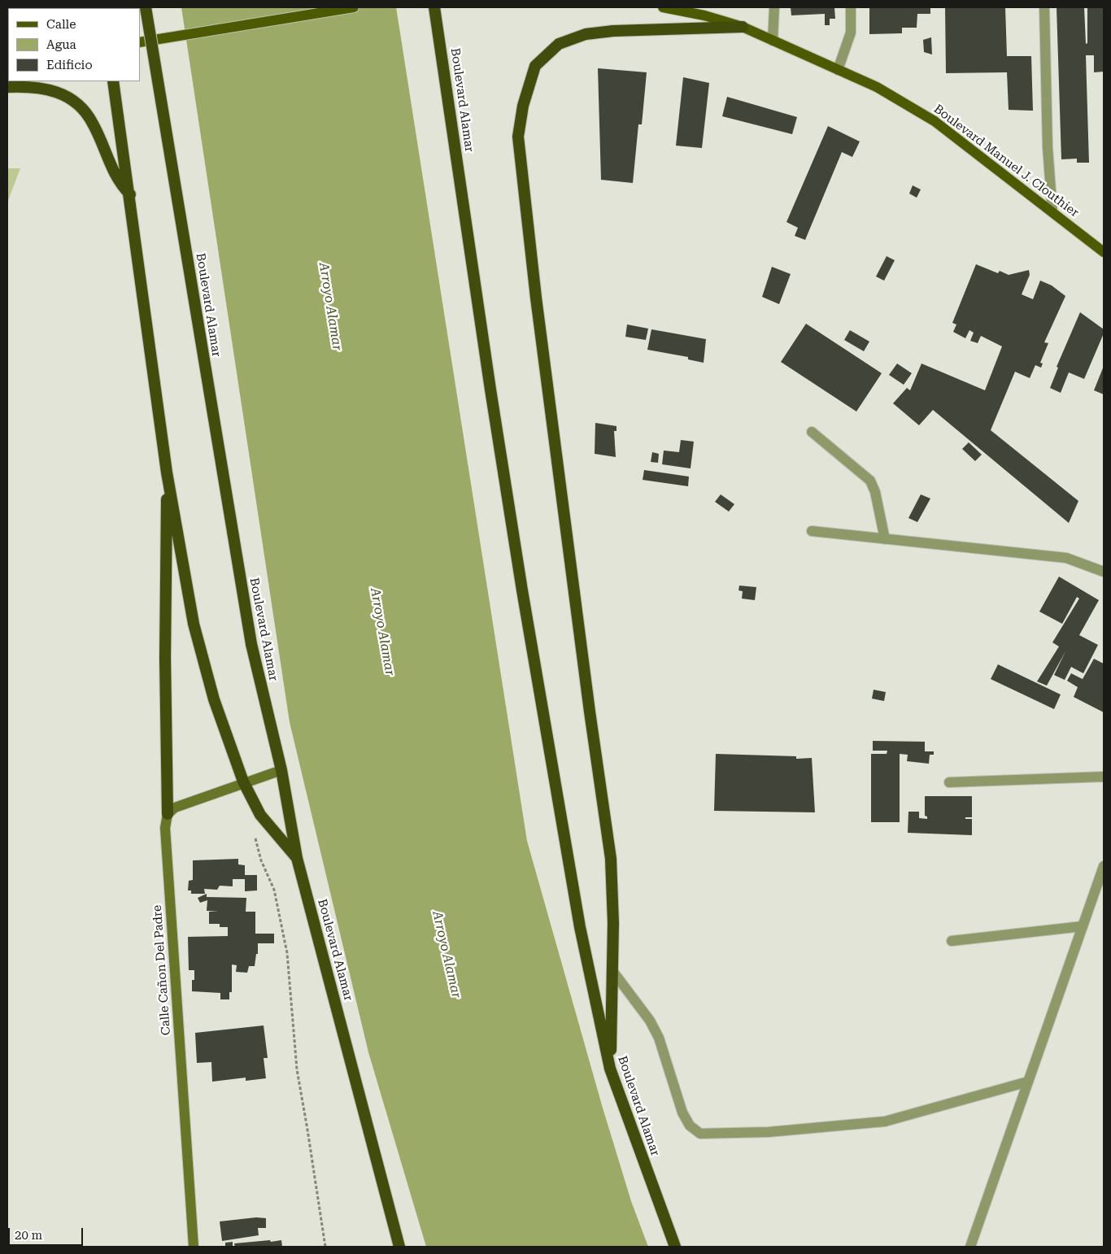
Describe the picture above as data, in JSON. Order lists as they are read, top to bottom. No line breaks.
{"streets":{"highway":["Boulevard Alamar"],"main road":["Boulevard Manuel J. Clouthier","Calle Cañon Del Padre"]},"water":["Arroyo Alamar"],"legend":["Calle","Agua","Edificio"],"scale_bar":"20 m"}
